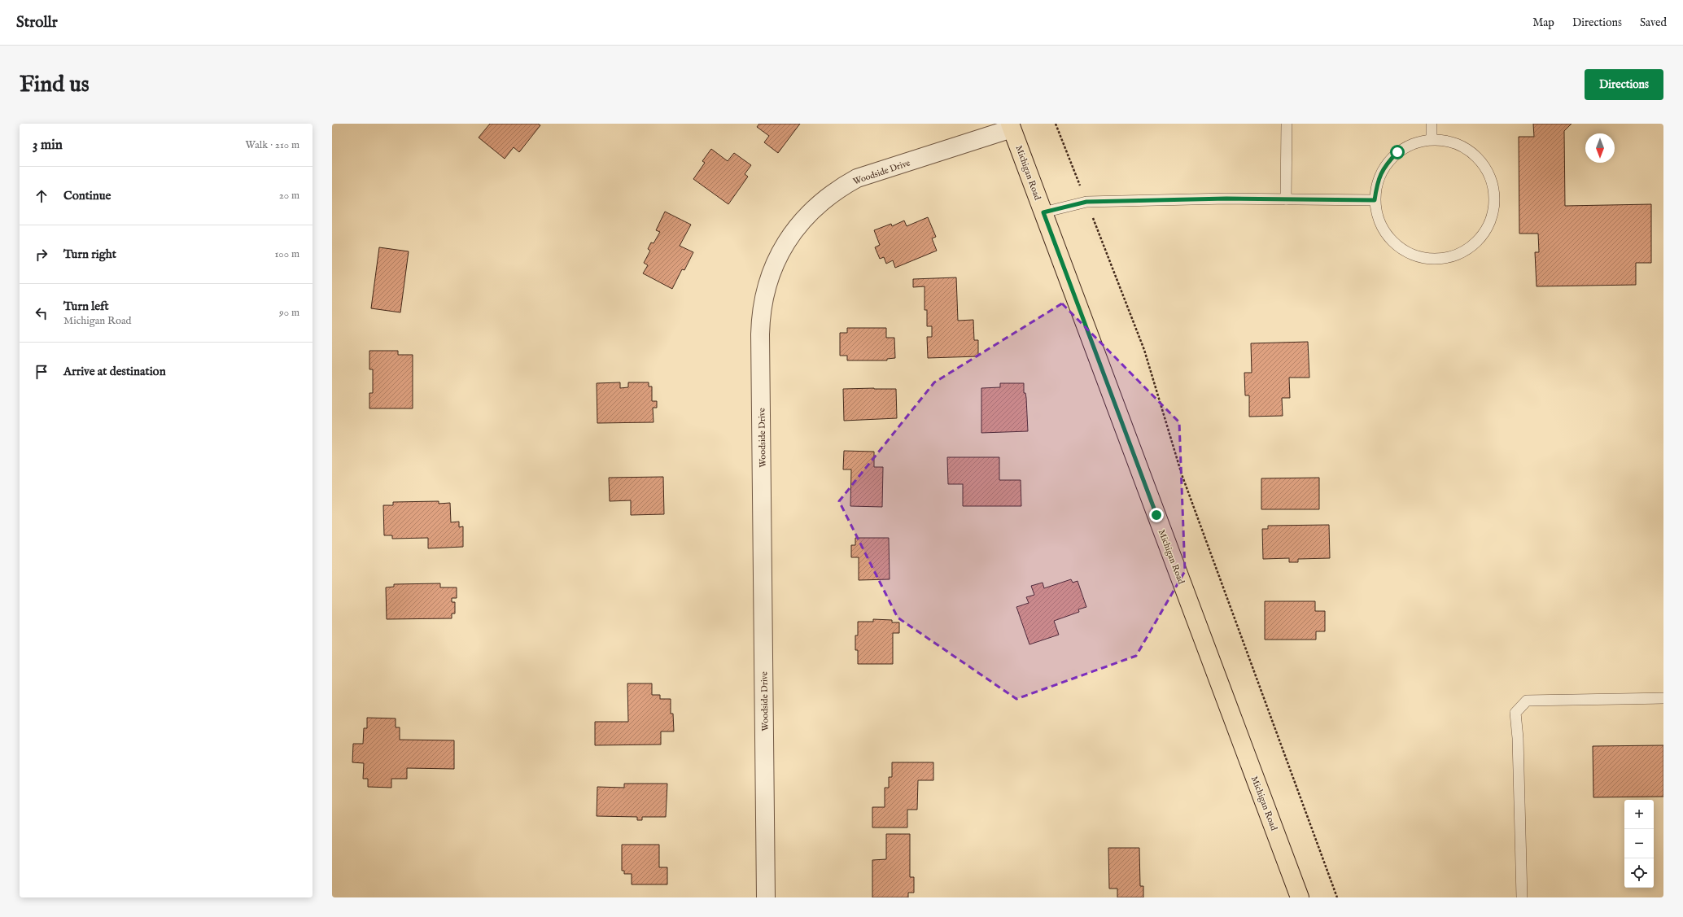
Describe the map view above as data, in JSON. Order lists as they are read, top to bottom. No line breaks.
{"streets":{"main road":["Michigan Road"],"street":["Woodside Drive"]},"crossings":[["Woodside Drive","Michigan Road"]],"north":"bottom","page":{"header":"Strollr","nav":["Map","Directions","Saved"],"buttons":"Directions","title":"Find us","heading":["3 min","Walk · 210 m"],"list":[["Continue","20 m"],["Turn right","100 m"],["Turn left","Michigan Road","90 m"],"Arrive at destination"],"map_buttons":["+","−"]}}
